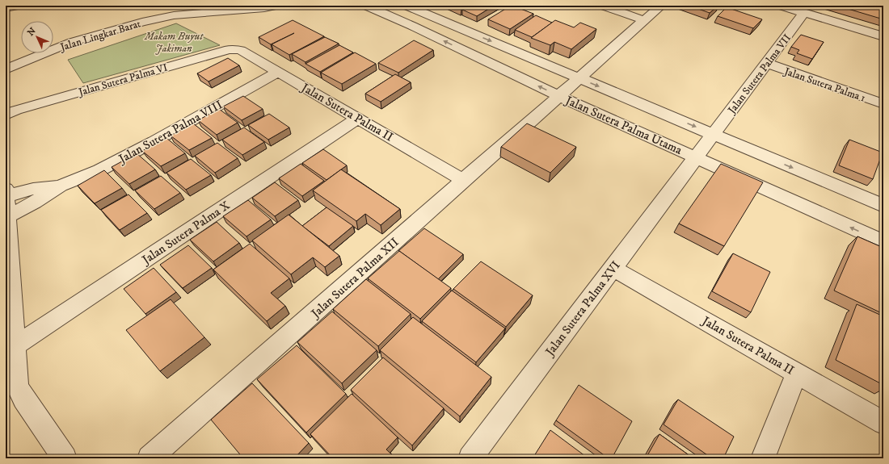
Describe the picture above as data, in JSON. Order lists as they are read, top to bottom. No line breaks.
{"streets":{"street":["Jalan Lingkar Barat","Jalan Sutera Palma VII","Jalan Sutera Palma VI","Jalan Sutera Palma 1","Jalan Sutera Palma II","Jalan Sutera Palma Utama","Jalan Sutera Palma VIII","Jalan Sutera Palma X","Jalan Sutera Palma XII","Jalan Sutera Palma XVI"]},"crossings":[["Jalan Sutera Palma VII","Jalan Sutera Palma 1"],["Jalan Sutera Palma VII","Jalan Sutera Palma Utama"],["Jalan Sutera Palma VII","Jalan Sutera Palma XVI"],["Jalan Sutera Palma VI","Jalan Sutera Palma II"],["Jalan Sutera Palma II","Jalan Sutera Palma VIII"],["Jalan Sutera Palma II","Jalan Sutera Palma X"],["Jalan Sutera Palma II","Jalan Sutera Palma XII"],["Jalan Sutera Palma II","Jalan Sutera Palma XVI"],["Jalan Sutera Palma Utama","Jalan Sutera Palma XII"],["Jalan Sutera Palma Utama","Jalan Sutera Palma XVI"]],"parks":["Makam Buyut Jakiman"],"north":"top left"}
